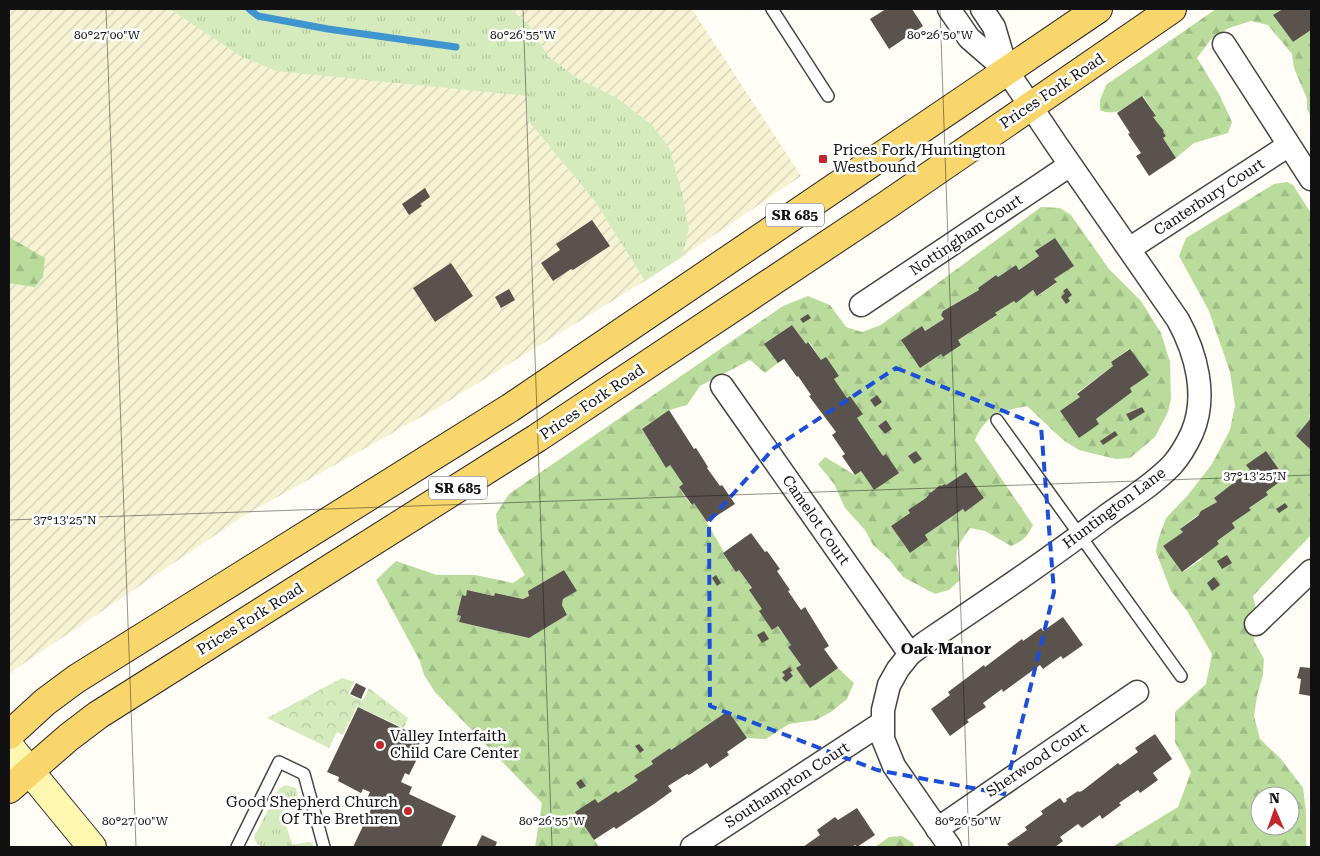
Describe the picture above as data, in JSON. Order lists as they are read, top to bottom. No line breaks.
{"streets":{"main road":["Prices Fork Road","SR 685"],"street":["Canterbury Court","Nottingham Court","Huntington Lane","Camelot Court","Sherwood Court","Southampton Court"]},"crossings":[["Prices Fork Road","Huntington Lane"],["Canterbury Court","Huntington Lane"],["SR 685","Huntington Lane"],["Nottingham Court","Huntington Lane"],["Huntington Lane","Camelot Court"],["Huntington Lane","Sherwood Court"],["Huntington Lane","Southampton Court"]],"districts":["Oak Manor"],"places":{"transit":["Prices Fork/Huntington Westbound"],"other":["Valley Interfaith Child Care Center","Good Shepherd Church Of The Brethren"]},"north":"top","coordinates":["80°27'00\"W","80°26'55\"W","80°26'50\"W","37°13'25\"N"]}
